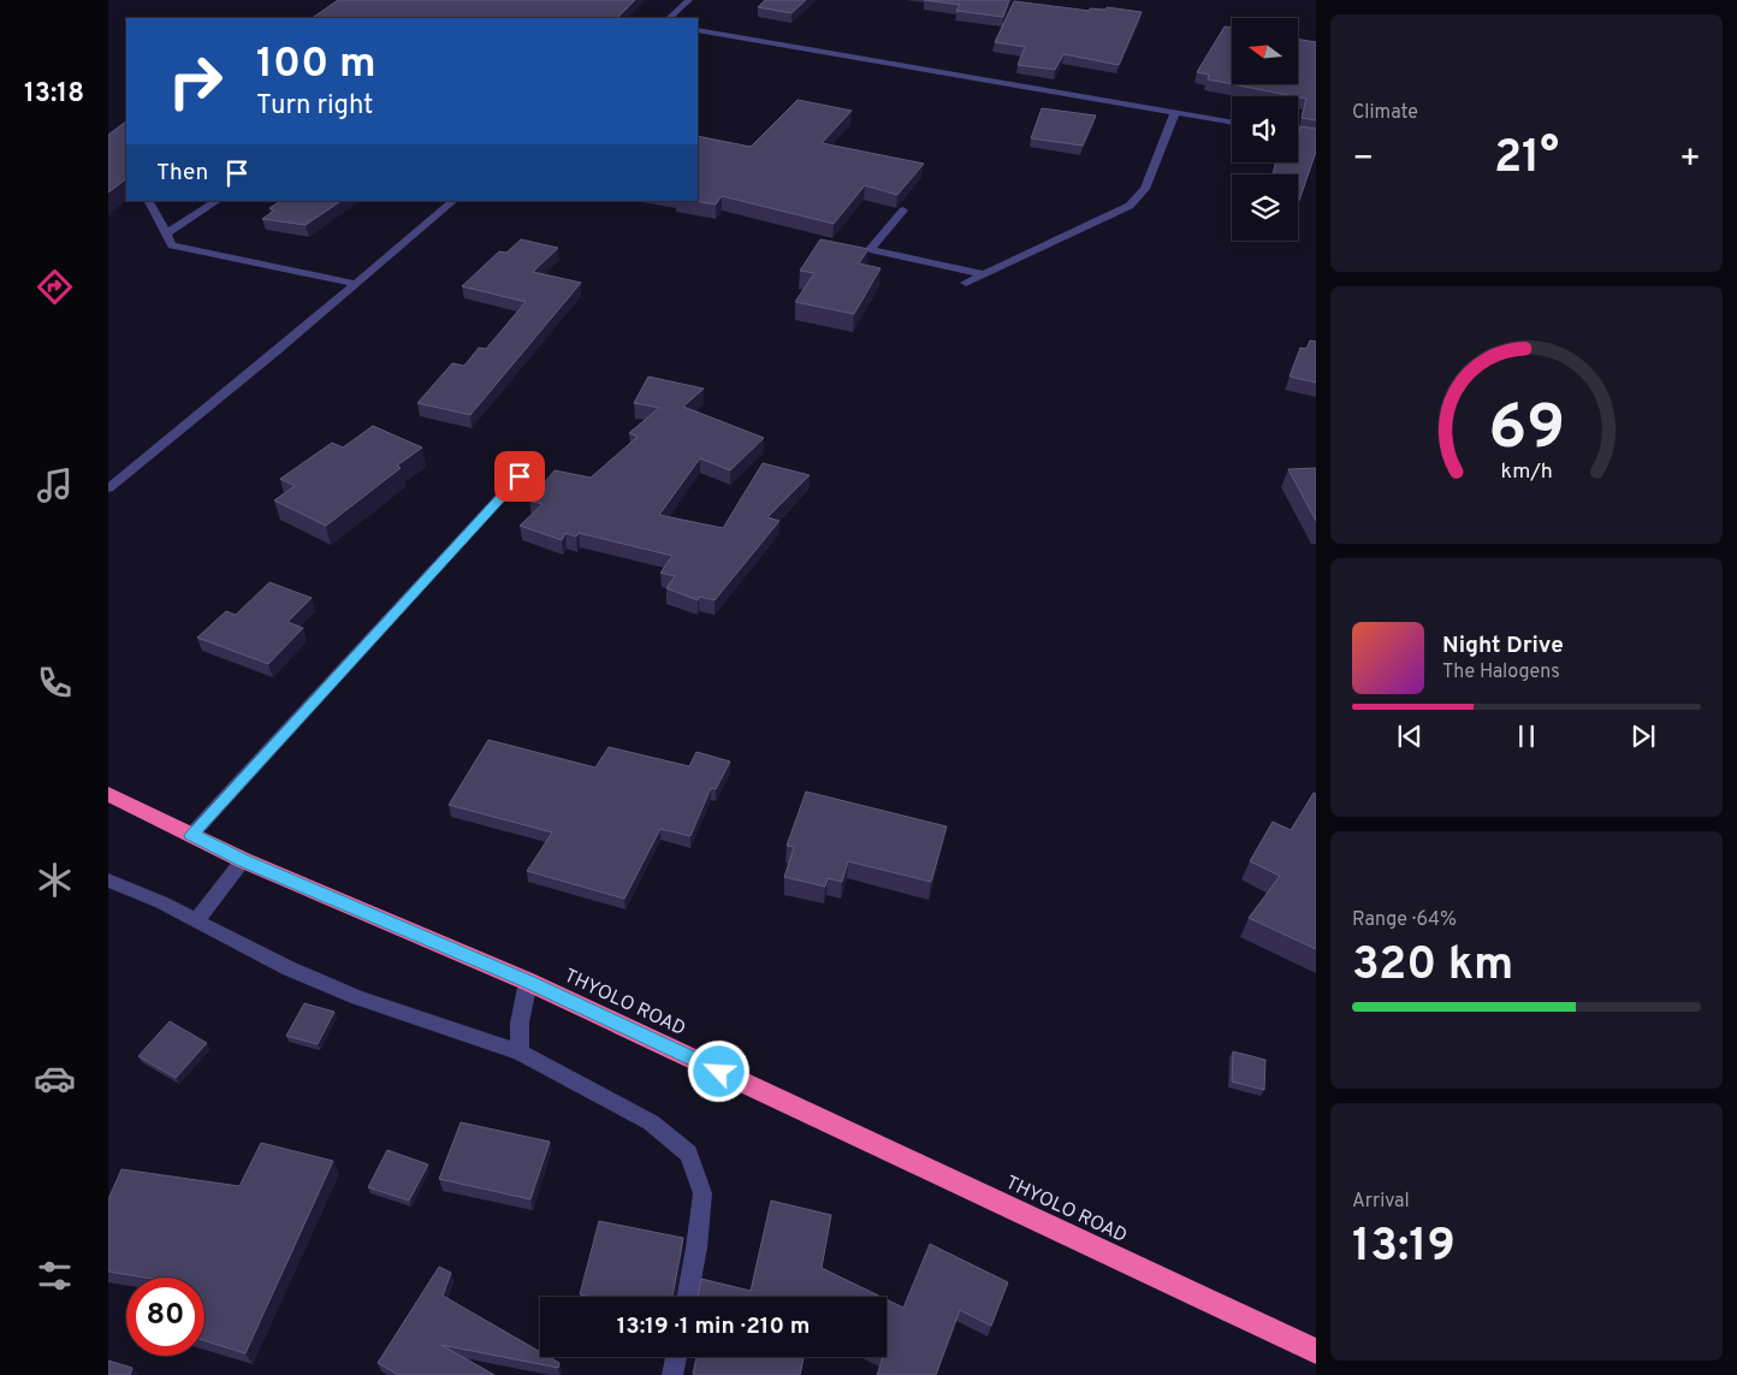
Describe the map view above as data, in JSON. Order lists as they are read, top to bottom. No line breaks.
{"streets":{"highway":["THYOLO ROAD"]},"north":"left","page":{"tabs":"13:18","tile":["Climate",["Range · 64%","320 km"],["Arrival","13:19"]],"turn":["100 m","Turn right"],"heat":["−","21°","+"],"then":"Then","song":["Night Drive","The Halogens"],"limit":"80","trip":"13:19 · 1 min · 210 m","gauge":["69","km/h"]}}
